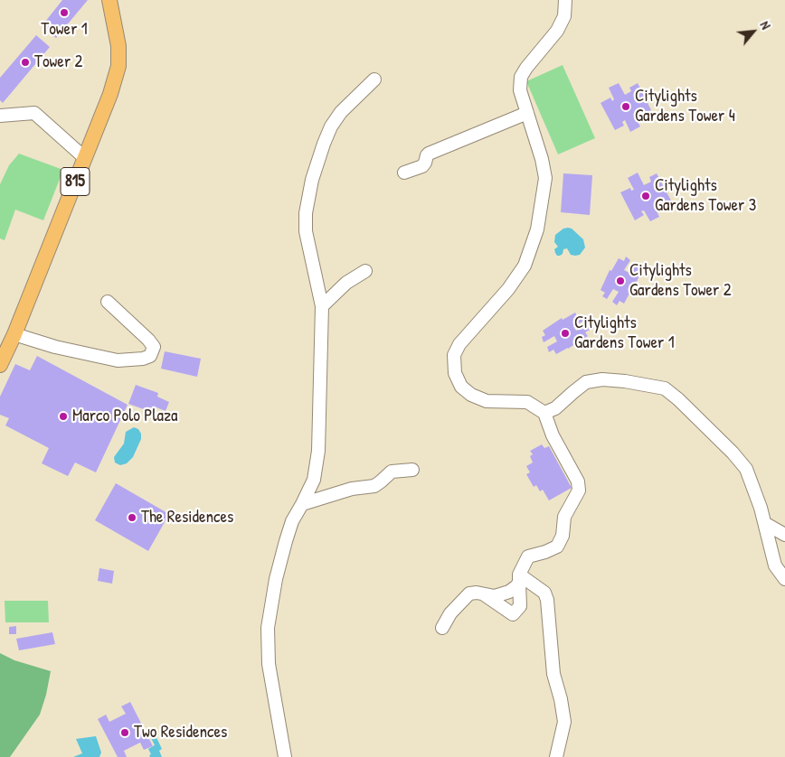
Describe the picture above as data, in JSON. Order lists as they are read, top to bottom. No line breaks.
{"streets":{"main road":["815"]},"places":["Tower 1","Tower 2","Citylights Gardens Tower 4","Citylights Gardens Tower 3","Citylights Gardens Tower 2","Citylights Gardens Tower 1","Marco Polo Plaza","The Residences","Two Residences"],"north":"top right"}
